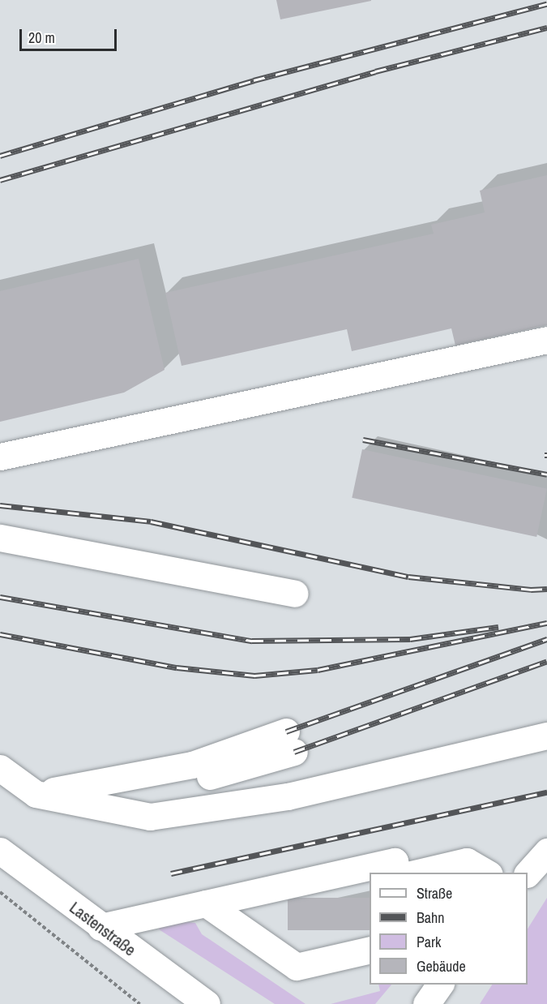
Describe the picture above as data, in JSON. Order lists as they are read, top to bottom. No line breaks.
{"streets":{"street":["Lastenstraße"]},"legend":["Straße","Bahn","Park","Gebäude"],"scale_bar":"20 m"}
